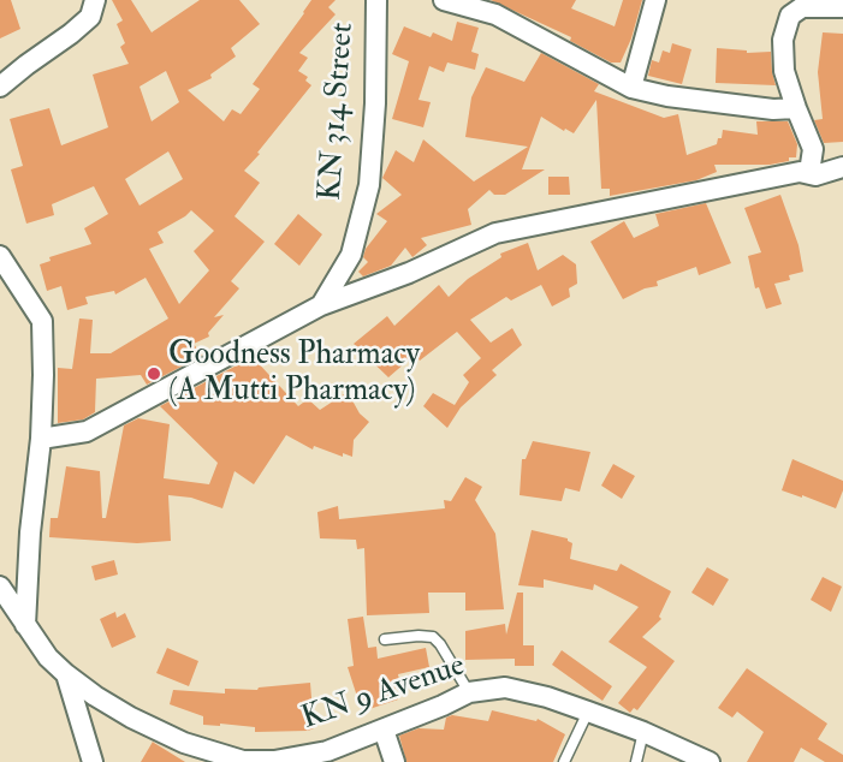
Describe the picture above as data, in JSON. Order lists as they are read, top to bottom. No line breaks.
{"streets":{"street":["KN 314 Street","KN 9 Avenue"]},"places":["Goodness Pharmacy (A Mutti Pharmacy)"]}
